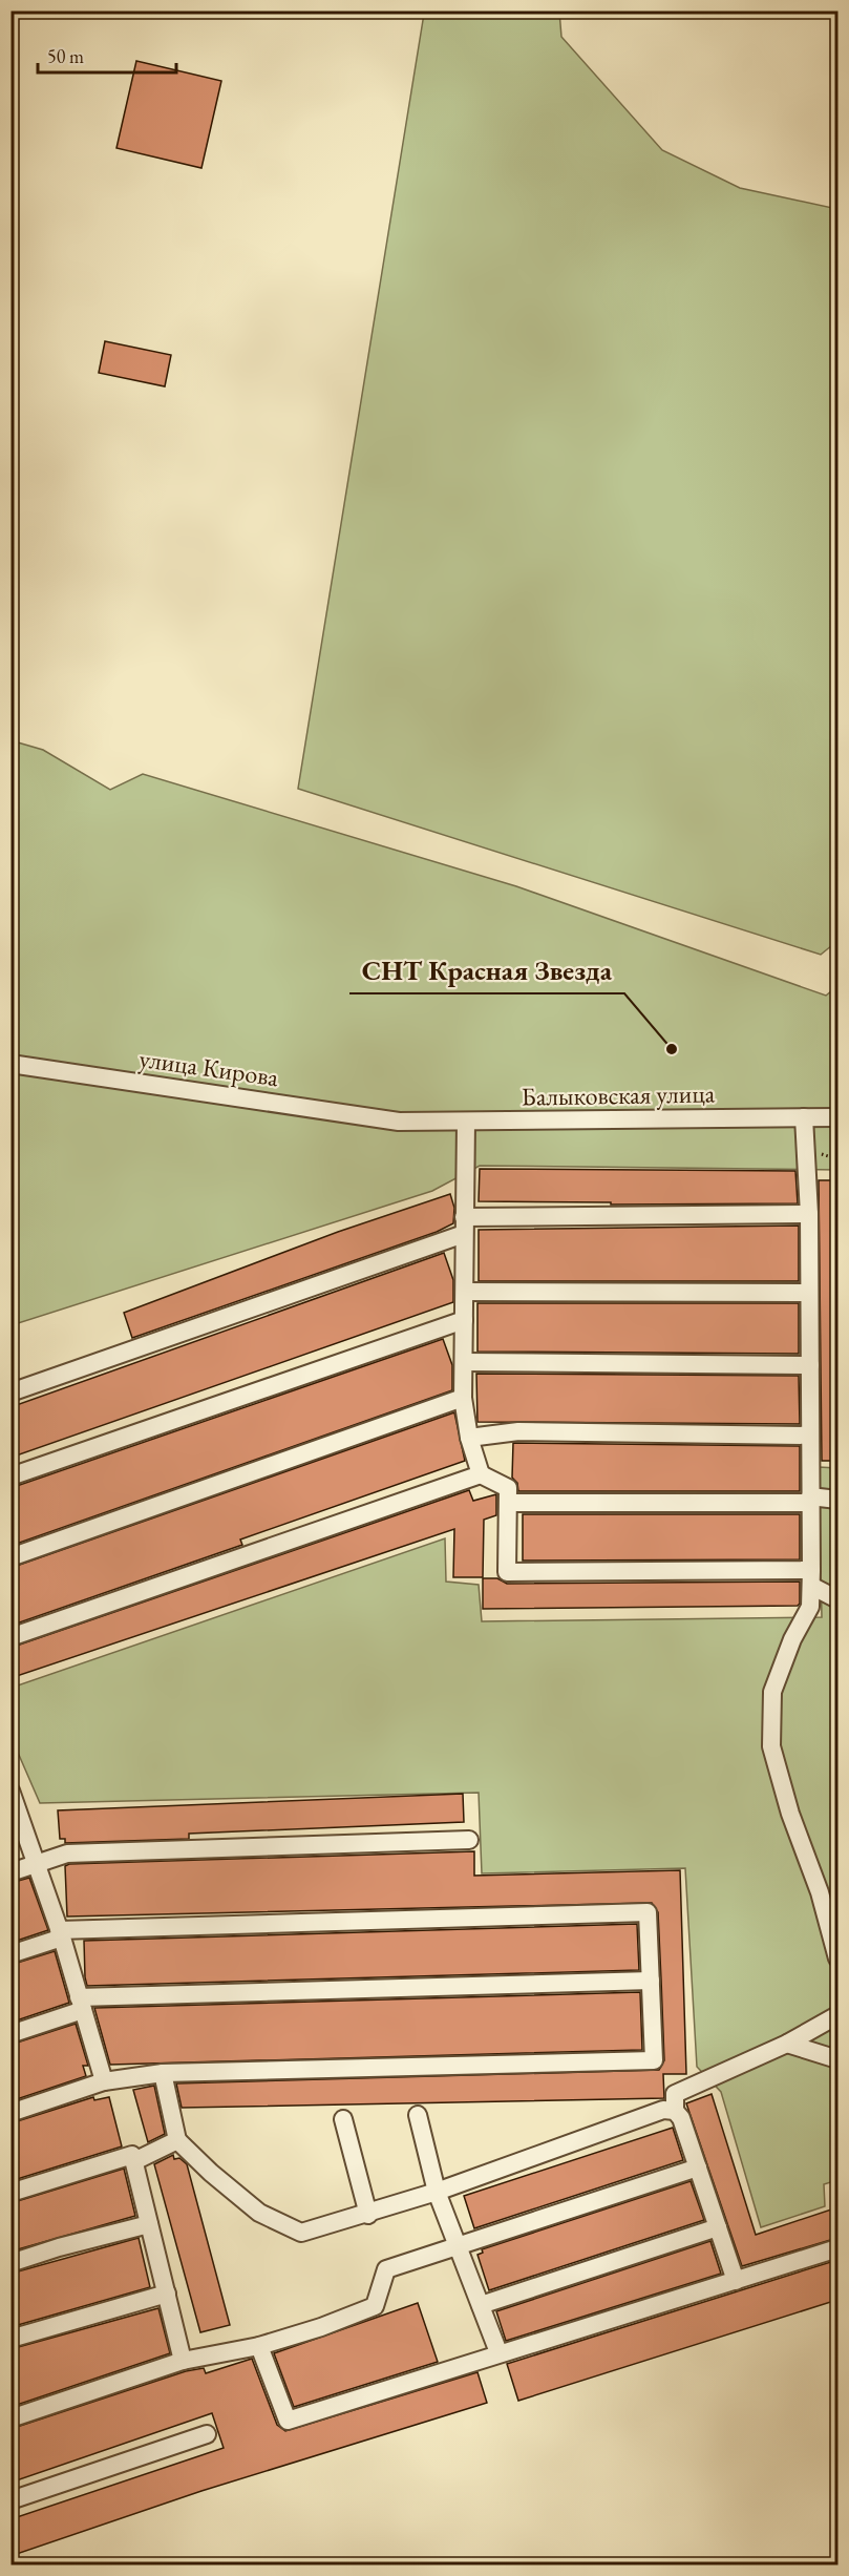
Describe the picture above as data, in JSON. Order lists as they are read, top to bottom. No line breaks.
{"streets":{"street":["улица Кирова","Балыковская улица"]},"crossings":[["улица Кирова","Балыковская улица"]],"places":["СНТ Красная Звезда"],"scale_bar":"50 m"}
